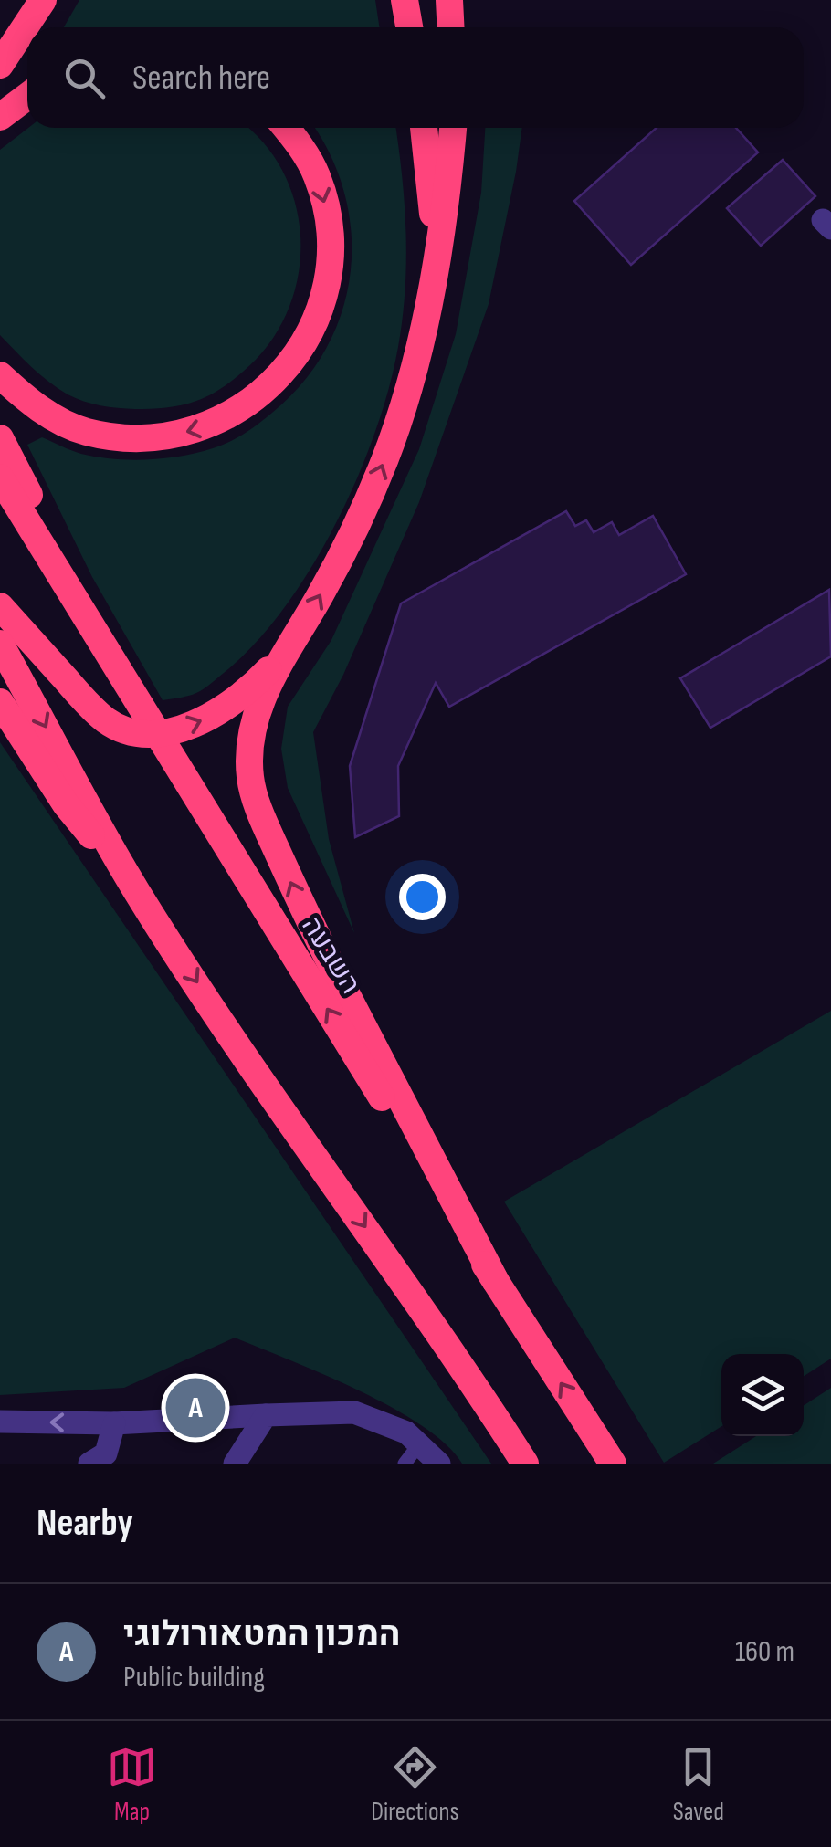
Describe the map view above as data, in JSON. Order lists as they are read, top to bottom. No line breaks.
{"streets":{"highway":["השבעה"]},"page":{"search":"Search here","pins":"A","heading":"Nearby","list":[{"mark":"A","name":"המכון המטאורולוגי","note":"Public building","value":"160 m"}],"nav":["Map","Directions","Saved"]}}
